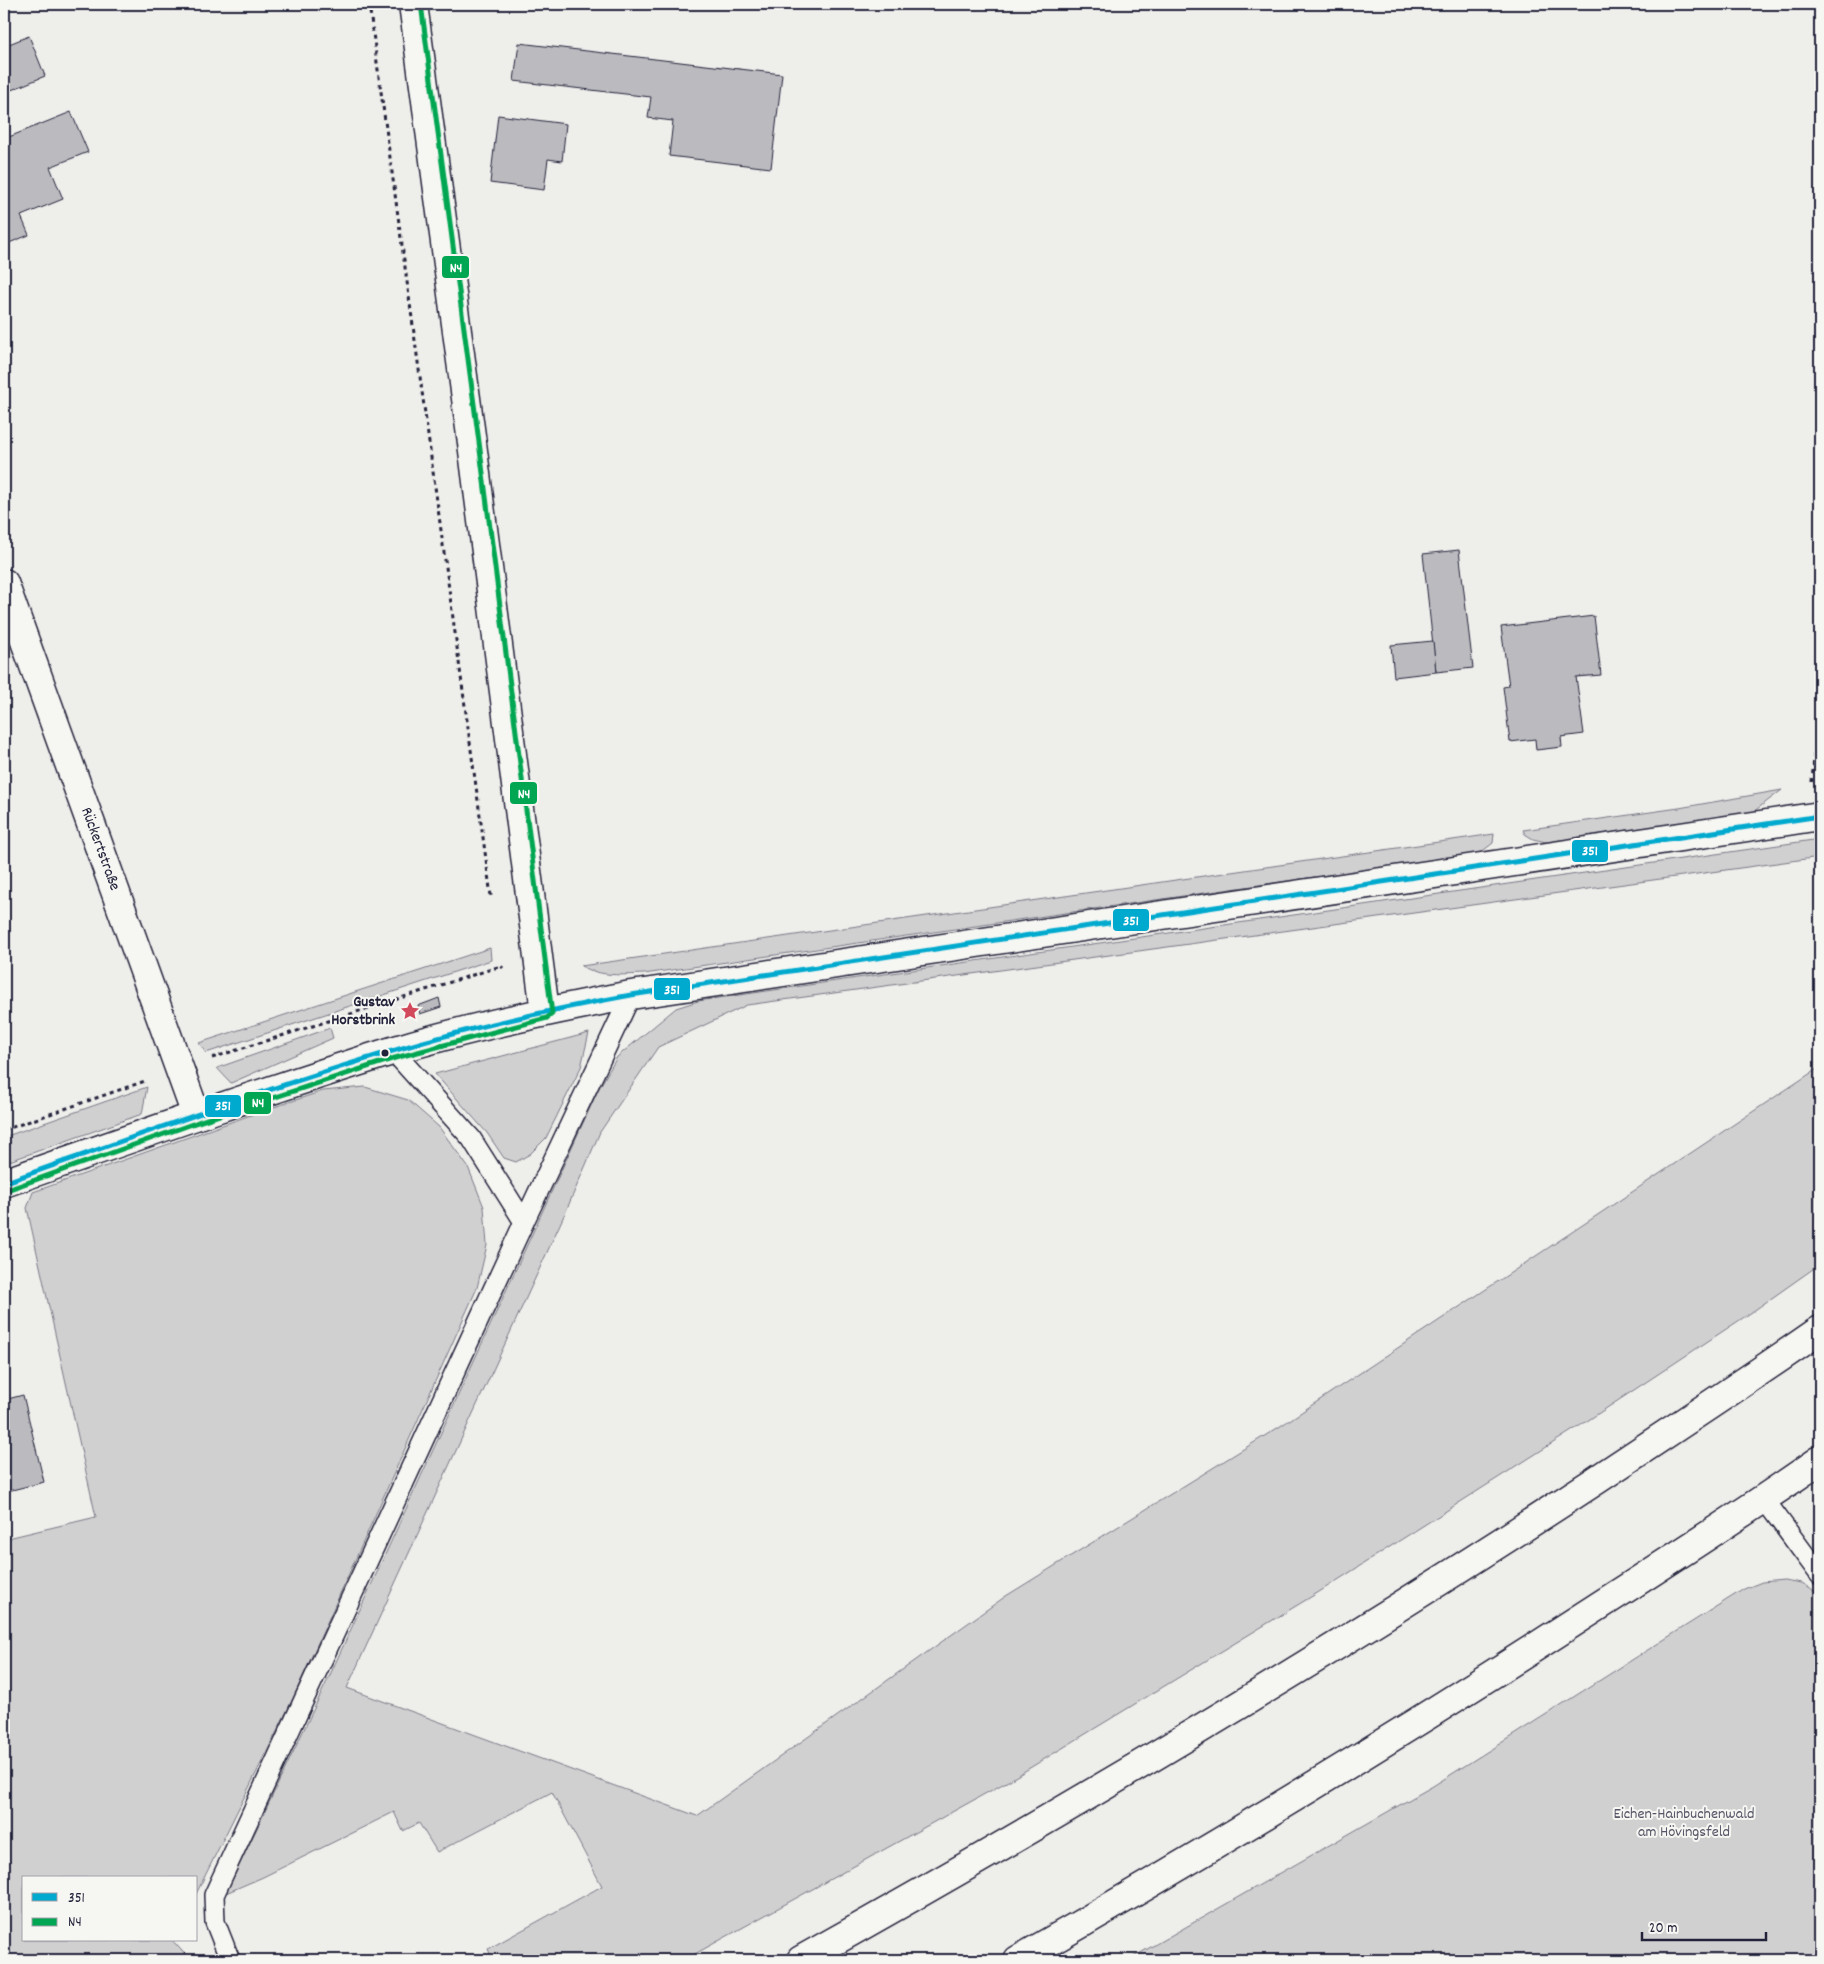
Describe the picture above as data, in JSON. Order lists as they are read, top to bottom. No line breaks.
{"streets":{"main road":["Rückertstraße"]},"parks":["Eichen-Hainbuchenwald am Hövingsfeld"],"places":{"place":["Gustav Horstbrink"]},"lines":["transit line N4","transit line 351"],"legend":["351","N4"],"scale_bar":"20 m"}
